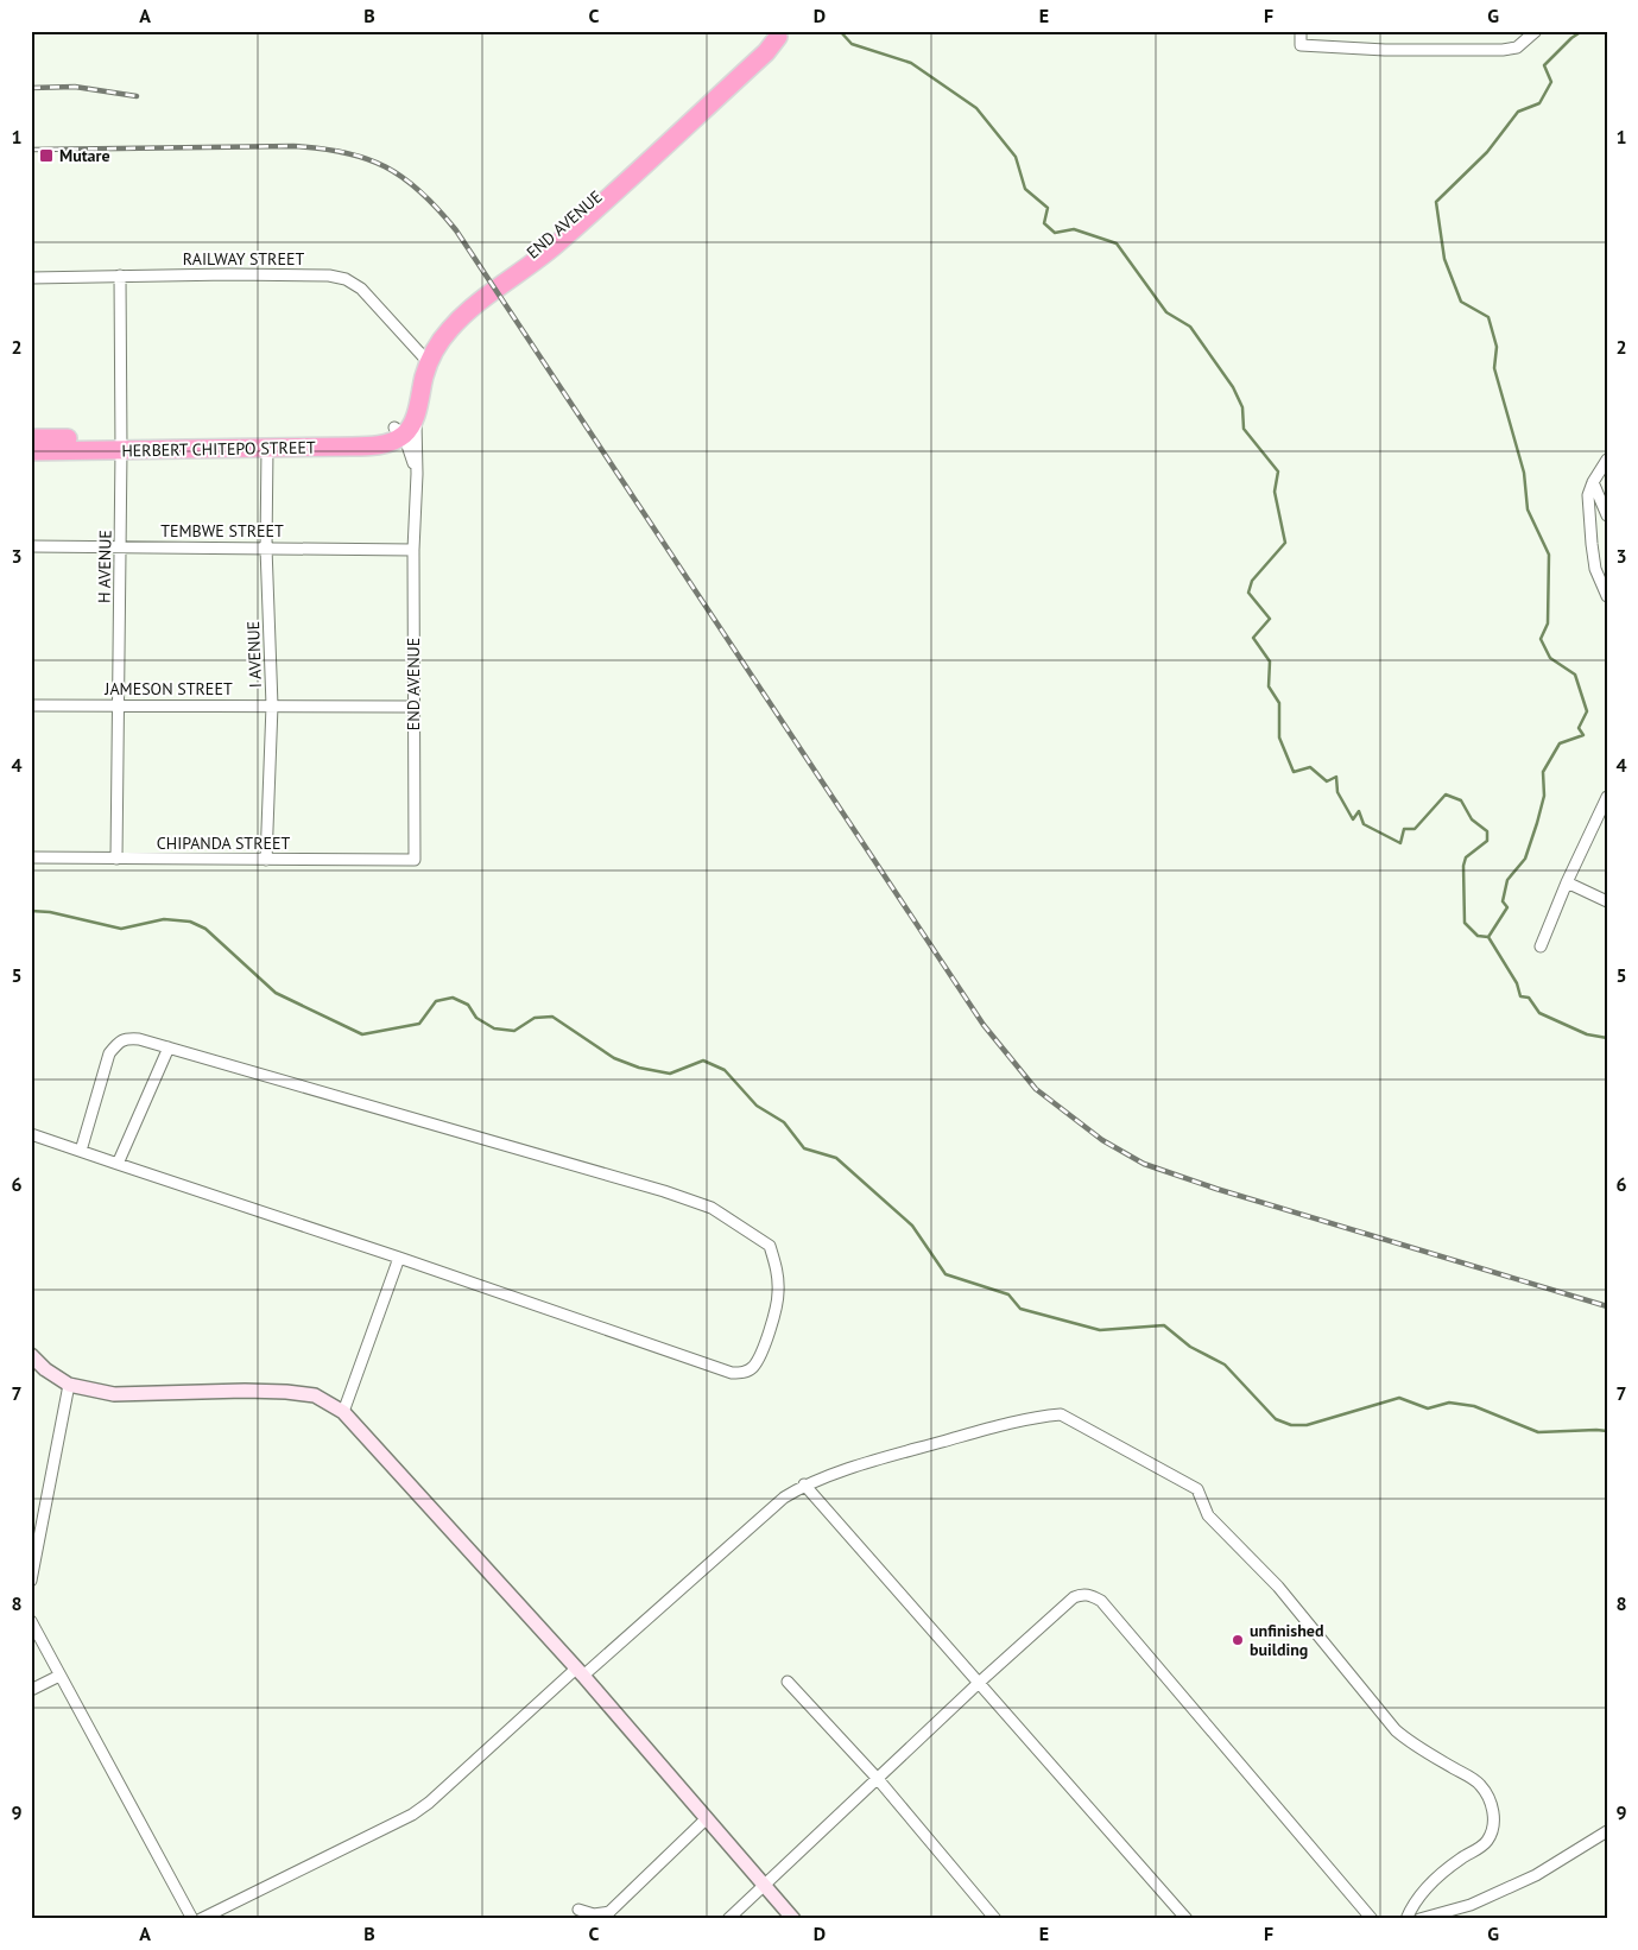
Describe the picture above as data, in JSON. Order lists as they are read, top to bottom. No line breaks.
{"streets":{"highway":["END AVENUE","HERBERT CHITEPO STREET"],"street":["RAILWAY STREET","TEMBWE STREET","H AVENUE","I AVENUE","JAMESON STREET","CHIPANDA STREET"]},"crossings":[["END AVENUE","RAILWAY STREET"],["END AVENUE","HERBERT CHITEPO STREET"],["END AVENUE","TEMBWE STREET"],["END AVENUE","JAMESON STREET"],["END AVENUE","CHIPANDA STREET"],["RAILWAY STREET","H AVENUE"],["HERBERT CHITEPO STREET","H AVENUE"],["HERBERT CHITEPO STREET","I AVENUE"],["TEMBWE STREET","H AVENUE"],["TEMBWE STREET","I AVENUE"],["H AVENUE","JAMESON STREET"],["H AVENUE","CHIPANDA STREET"],["I AVENUE","JAMESON STREET"],["I AVENUE","CHIPANDA STREET"]],"places":{"transit":["Mutare"],"other":["unfinished building"]},"grid":{"columns":["A","B","C","D","E","F","G"],"rows":["1","2","3","4","5","6","7","8","9"]}}
